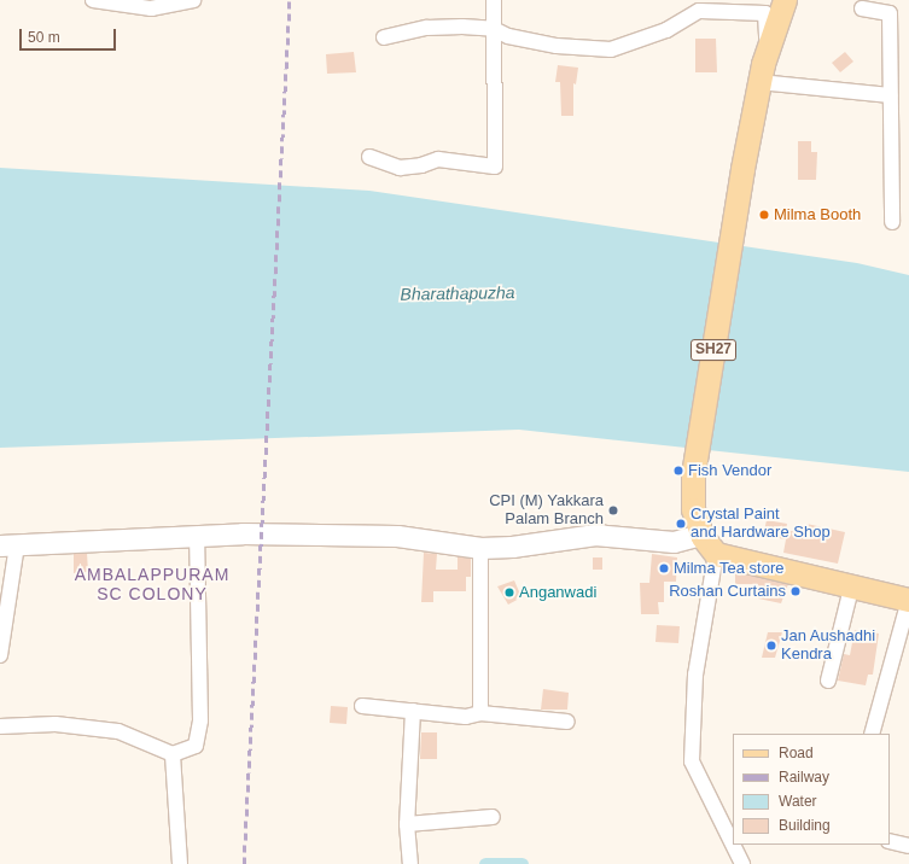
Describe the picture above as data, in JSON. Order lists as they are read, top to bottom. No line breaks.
{"streets":{"main road":["SH27"]},"districts":["AMBALAPPURAM SC COLONY"],"water":["Bharathapuzha"],"places":["Milma Booth","Fish Vendor","CPI (M) Yakkara Palam Branch","Crystal Paint and Hardware Shop","Milma Tea store","Roshan Curtains","Anganwadi","Jan Aushadhi Kendra"],"legend":["Road","Railway","Water","Building"],"scale_bar":"50 m"}
